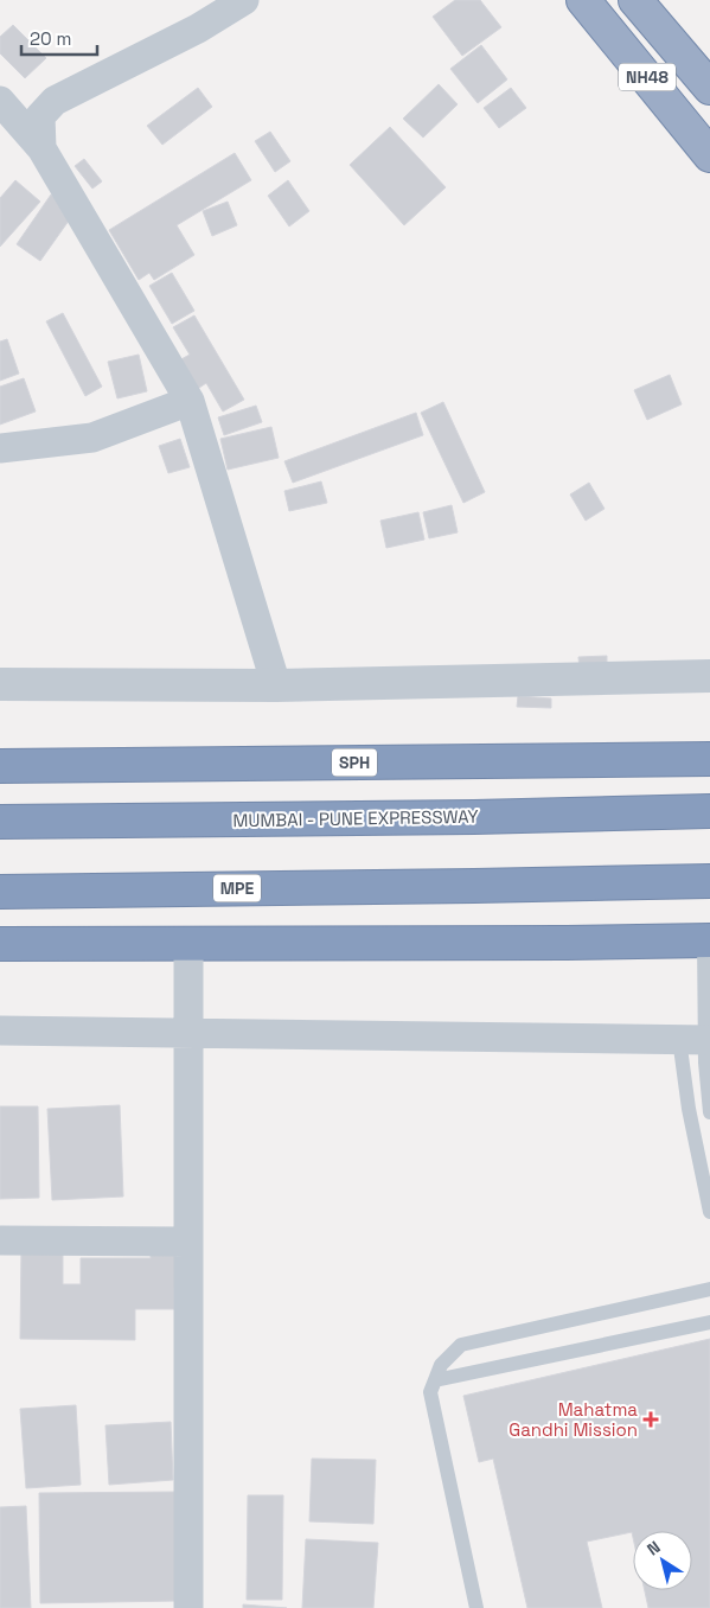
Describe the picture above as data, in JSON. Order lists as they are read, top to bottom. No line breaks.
{"streets":{"highway":["NH48","SPH","MUMBAI - PUNE EXPRESSWAY","MPE"]},"places":{"health":["Mahatma Gandhi Mission"]},"scale_bar":"20 m","north":"top left"}
